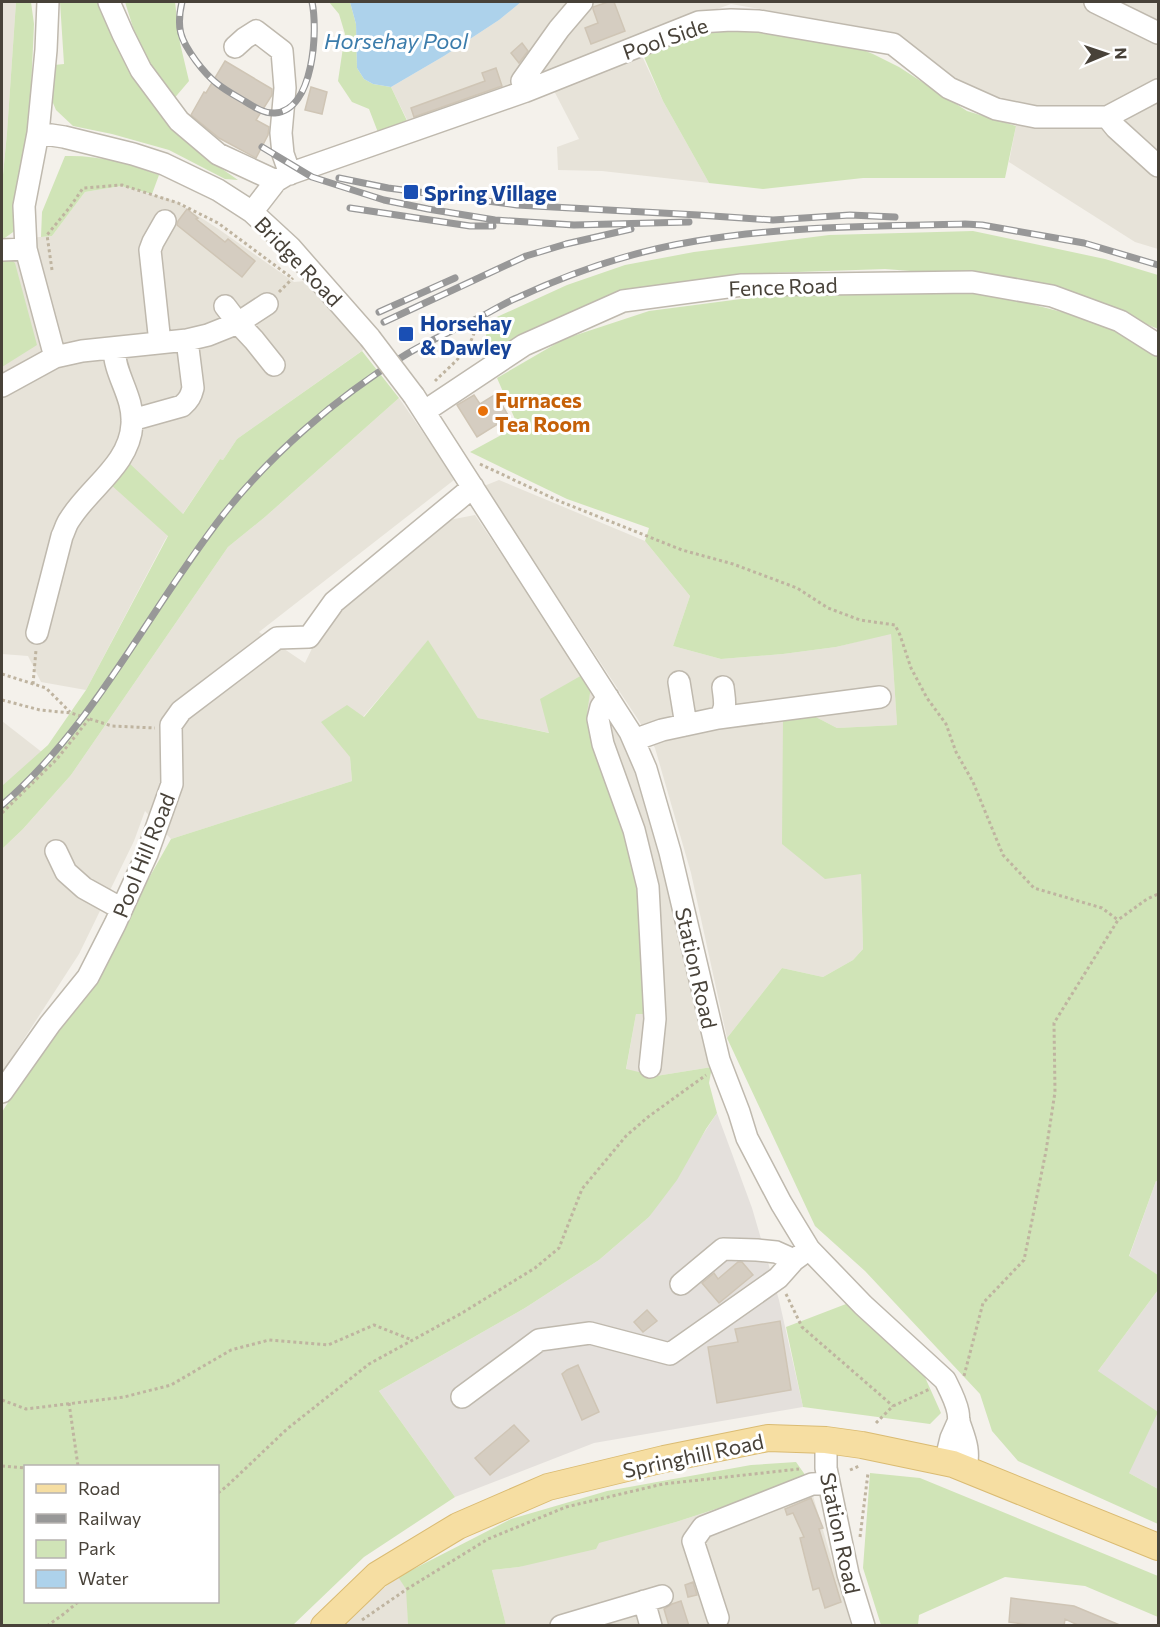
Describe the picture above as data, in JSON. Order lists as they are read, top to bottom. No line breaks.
{"streets":{"main road":["Springhill Road"],"street":["Pool Side","Bridge Road","Fence Road","Pool Hill Road","Station Road"]},"crossings":[["Bridge Road","Fence Road"],["Bridge Road","Station Road"],["Station Road","Springhill Road"]],"water":["Horsehay Pool"],"places":{"transit":["Spring Village","Horsehay & Dawley"],"other":["Furnaces Tea Room"]},"legend":["Road","Railway","Park","Water"],"north":"right"}
